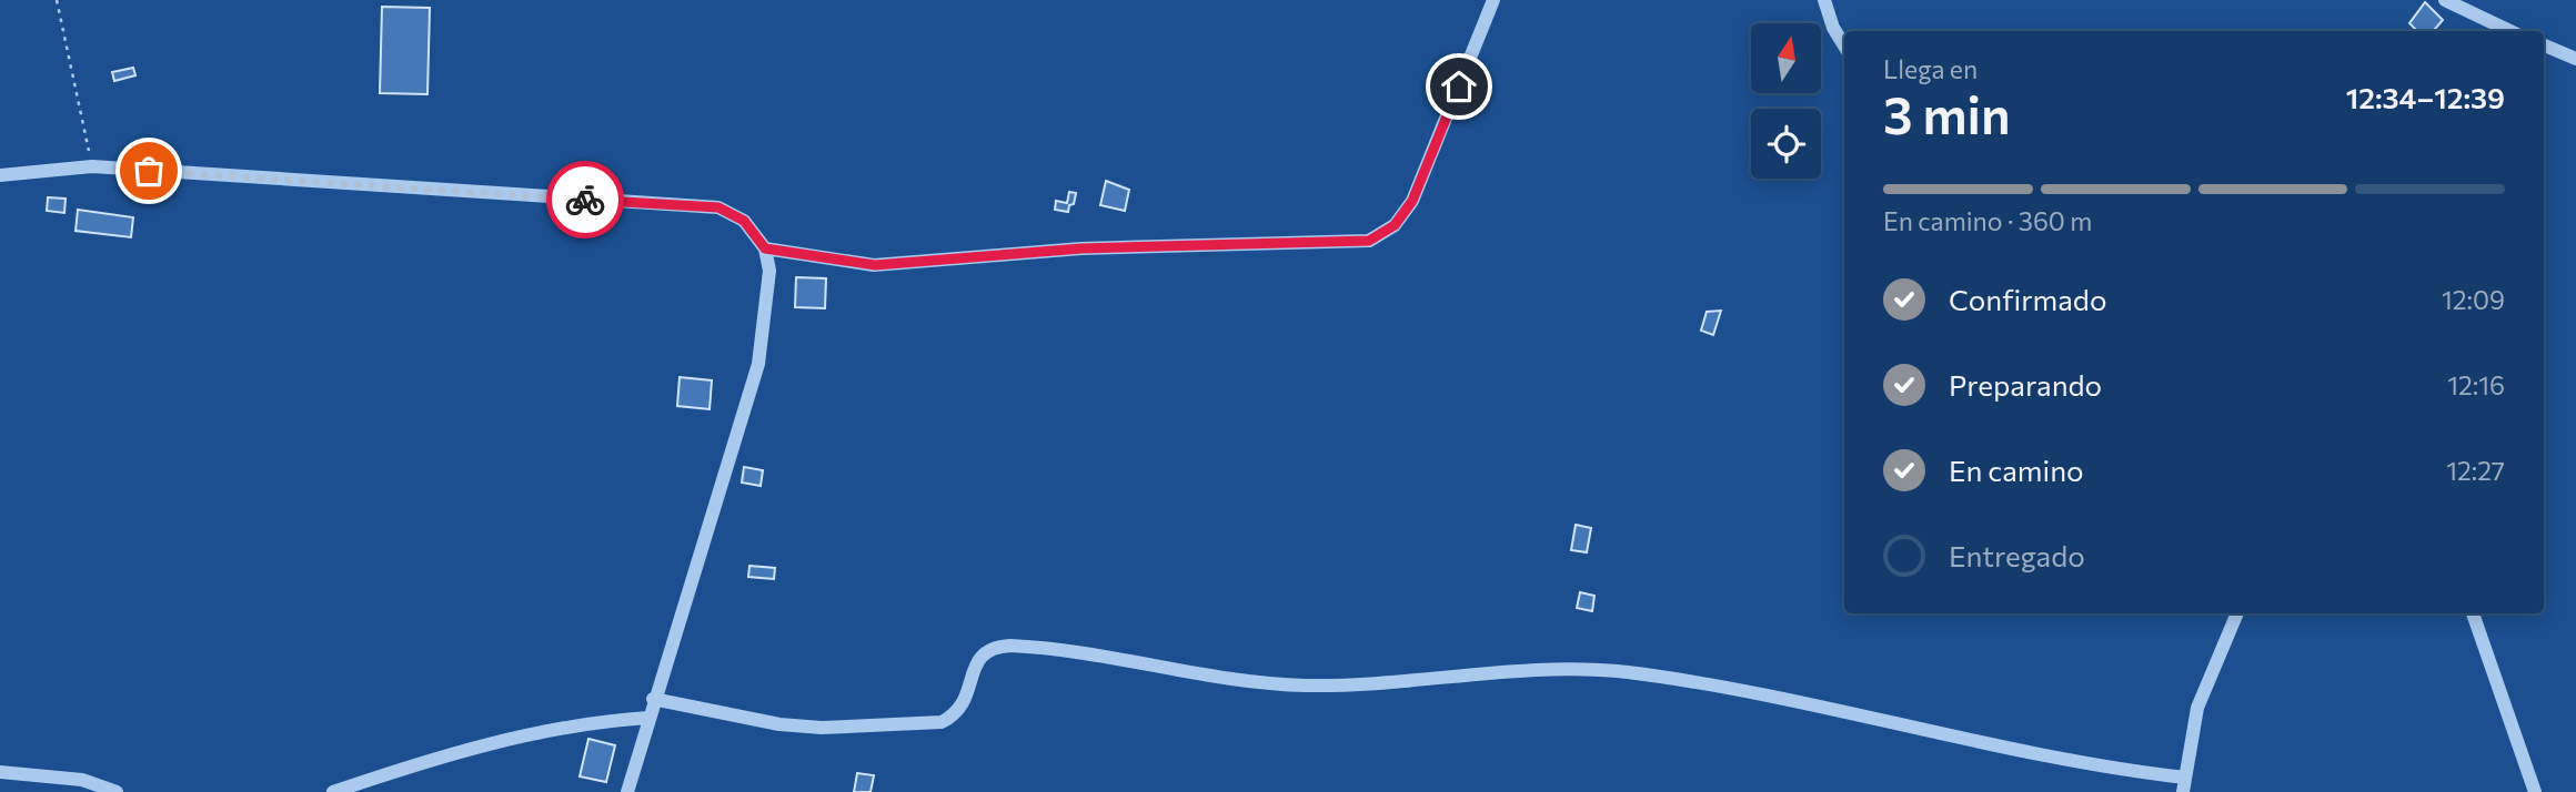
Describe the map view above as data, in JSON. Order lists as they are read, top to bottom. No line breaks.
{"north":"top","page":{"heading":["3 min","Llega en","12:34–12:39"],"bar":"En camino · 360 m","list":[["Confirmado","12:09"],["Preparando","12:16"],["En camino","12:27"],"Entregado"]}}
